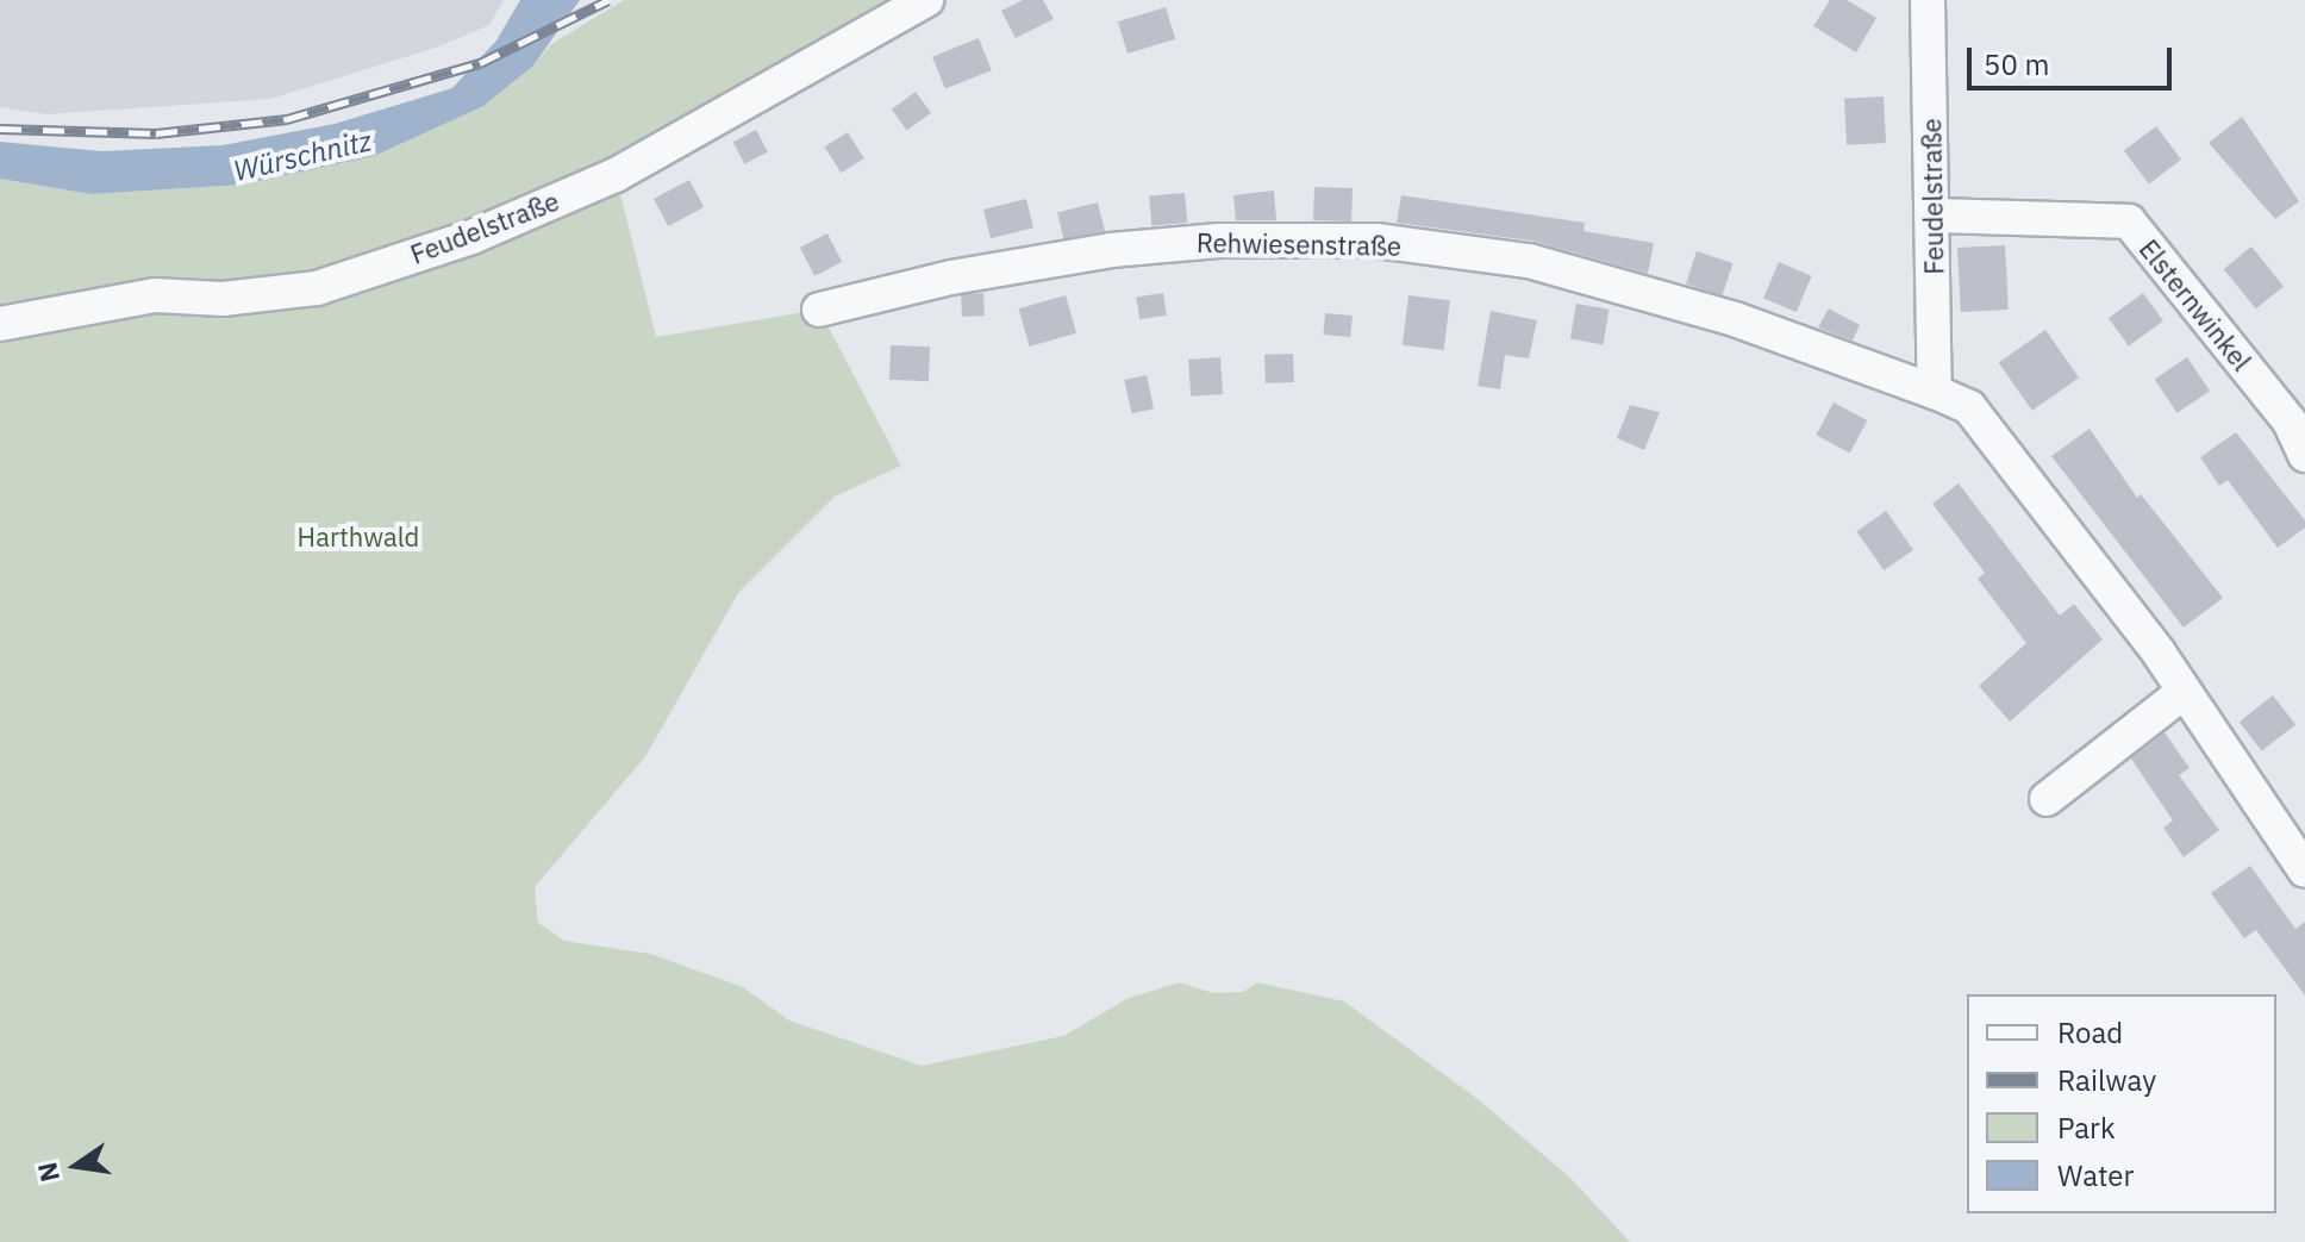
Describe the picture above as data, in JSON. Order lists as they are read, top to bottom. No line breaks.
{"streets":{"street":["Feudelstraße","Rehwiesenstraße","Elsternwinkel"]},"crossings":[["Feudelstraße","Rehwiesenstraße"],["Feudelstraße","Elsternwinkel"]],"water":["Würschnitz"],"parks":["Harthwald"],"legend":["Road","Railway","Park","Water"],"scale_bar":"50 m","north":"left"}
